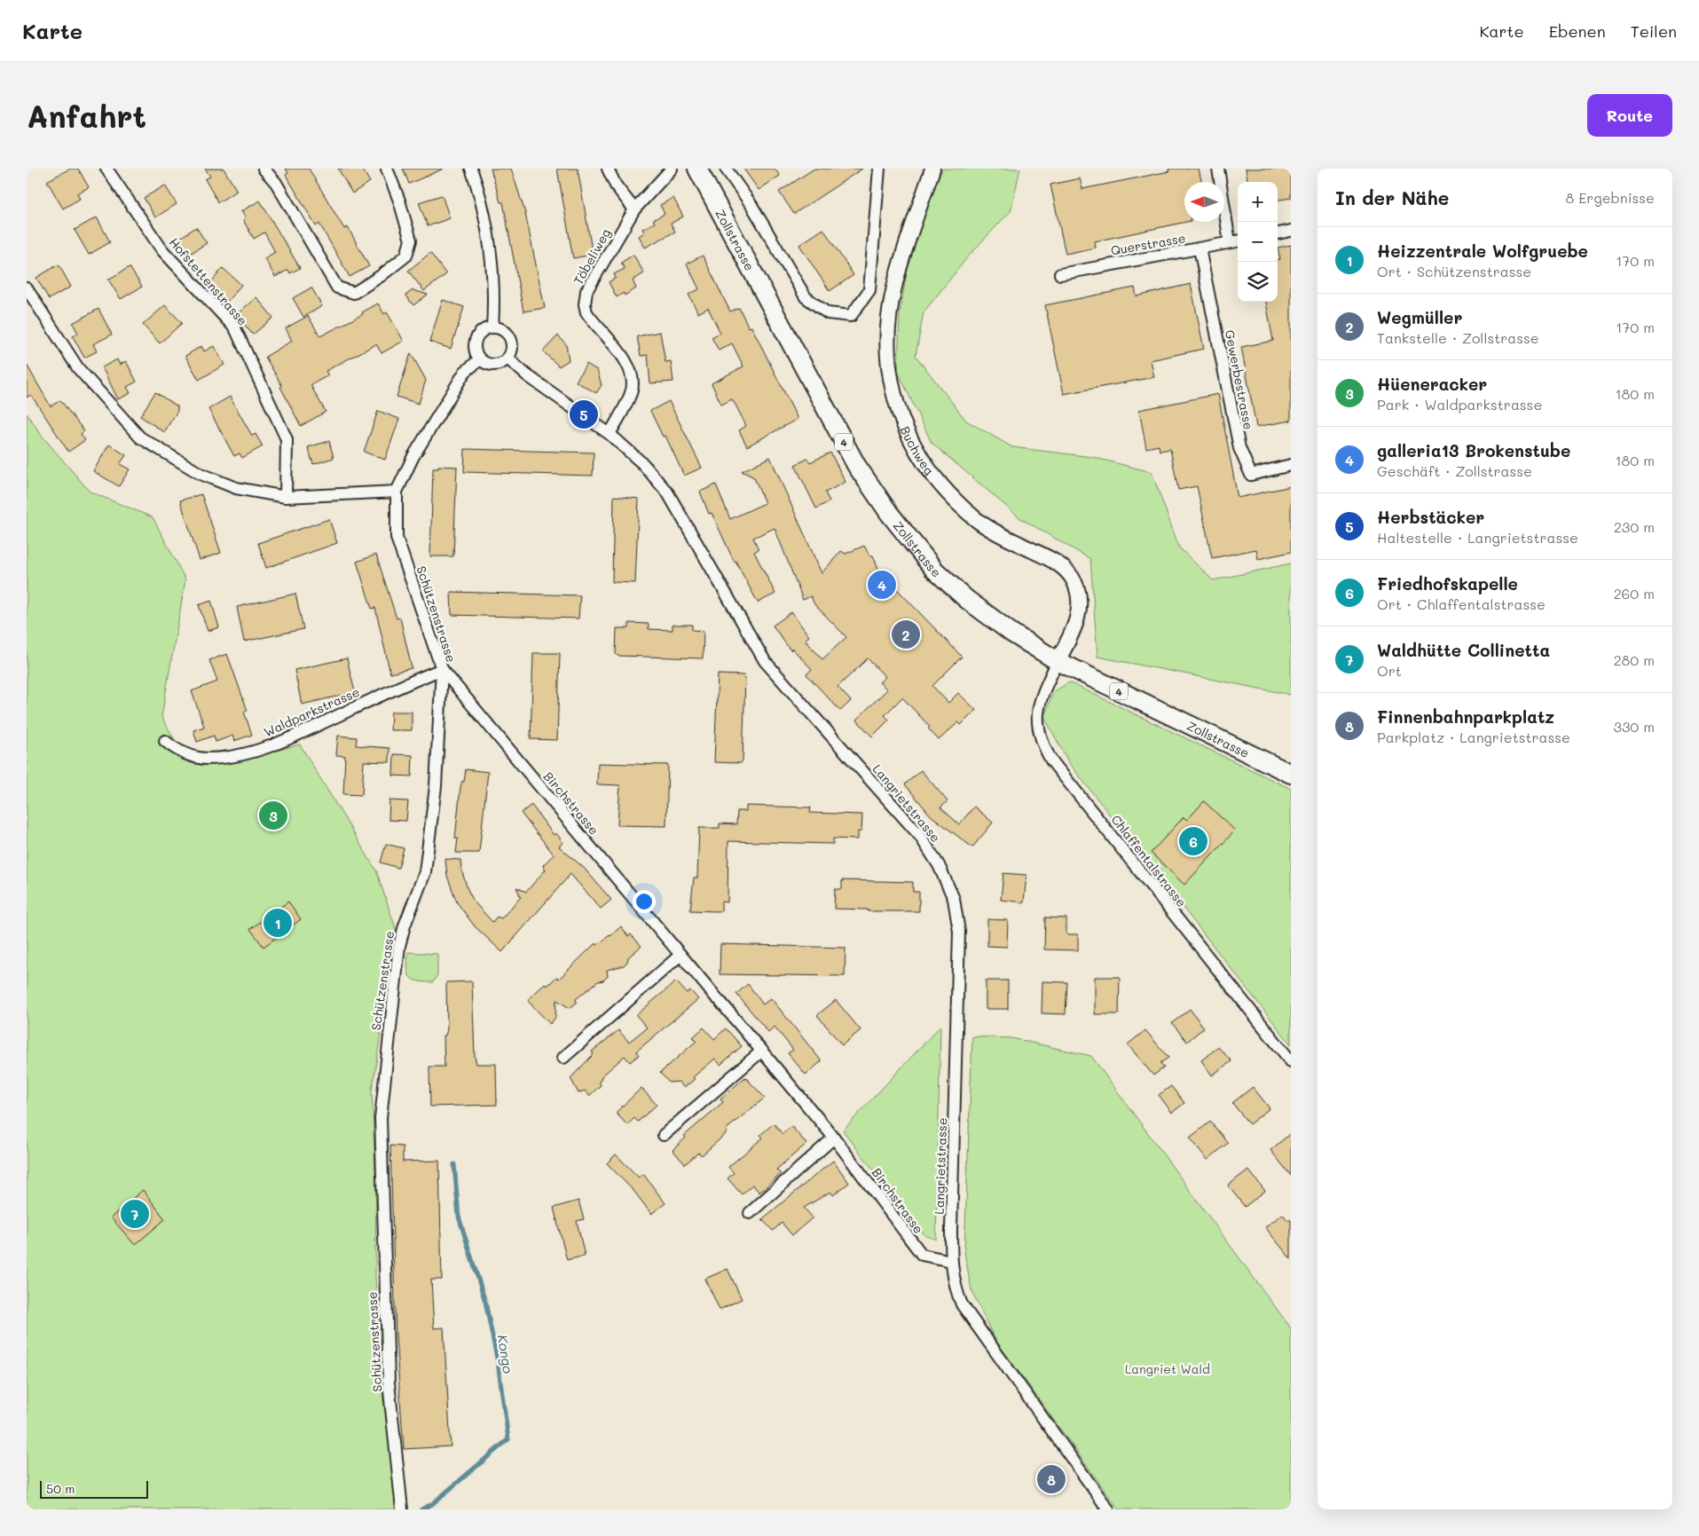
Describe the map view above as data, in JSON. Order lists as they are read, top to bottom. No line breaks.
{"streets":{"main road":["Zollstrasse","4"],"street":["Querstrasse","Töbeliweg","Hofstettenstrasse","Gewerbestrasse","Buchweg","Schützenstrasse","Waldparkstrasse","Birchstrasse","Langrietstrasse","Chlaffentalstrasse"]},"crossings":[["Zollstrasse","Buchweg"],["Zollstrasse","Chlaffentalstrasse"],["Querstrasse","Gewerbestrasse"],["Töbeliweg","Langrietstrasse"],["Buchweg","Chlaffentalstrasse"],["Schützenstrasse","Waldparkstrasse"],["Schützenstrasse","Birchstrasse"],["Schützenstrasse","Langrietstrasse"],["Waldparkstrasse","Birchstrasse"],["Birchstrasse","Langrietstrasse"]],"water":["Kongo"],"parks":["Langriet Wald"],"scale_bar":"50 m","north":"left","page":{"header":"Karte","nav":["Karte","Ebenen","Teilen"],"buttons":"Route","title":"Anfahrt","heading":["In der Nähe","8 Ergebnisse"],"map_buttons":["+","−"],"list":[{"mark":"1","name":"Heizzentrale Wolfgruebe","note":"Ort · Schützenstrasse","value":"170 m"},{"mark":"2","name":"Wegmüller","note":"Tankstelle · Zollstrasse","value":"170 m"},{"mark":"3","name":"Hüeneracker","note":"Park · Waldparkstrasse","value":"180 m"},{"mark":"4","name":"galleria13 Brokenstube","note":"Geschäft · Zollstrasse","value":"180 m"},{"mark":"5","name":"Herbstäcker","note":"Haltestelle · Langrietstrasse","value":"230 m"},{"mark":"6","name":"Friedhofskapelle","note":"Ort · Chlaffentalstrasse","value":"260 m"},{"mark":"7","name":"Waldhütte Collinetta","note":"Ort","value":"280 m"},{"mark":"8","name":"Finnenbahnparkplatz","note":"Parkplatz · Langrietstrasse","value":"330 m"}],"pins":["5","4","2","3","6","1","7","8"],"scale":"50 m"}}
